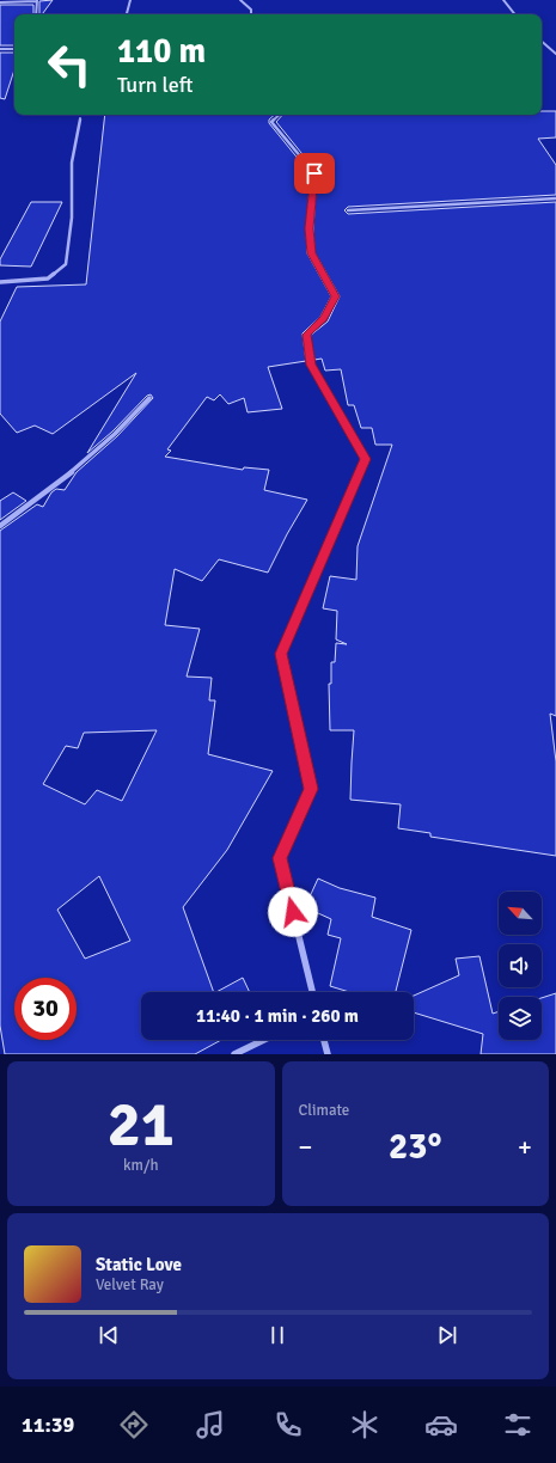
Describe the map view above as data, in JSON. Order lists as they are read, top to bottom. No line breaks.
{"north":"top left","page":{"turn":["110 m","Turn left"],"limit":"30","trip":"11:40 · 1 min · 260 m","tile":[["21","km/h"],"Climate"],"heat":["−","23°","+"],"song":["Static Love","Velvet Ray"],"tabs":"11:39"}}
